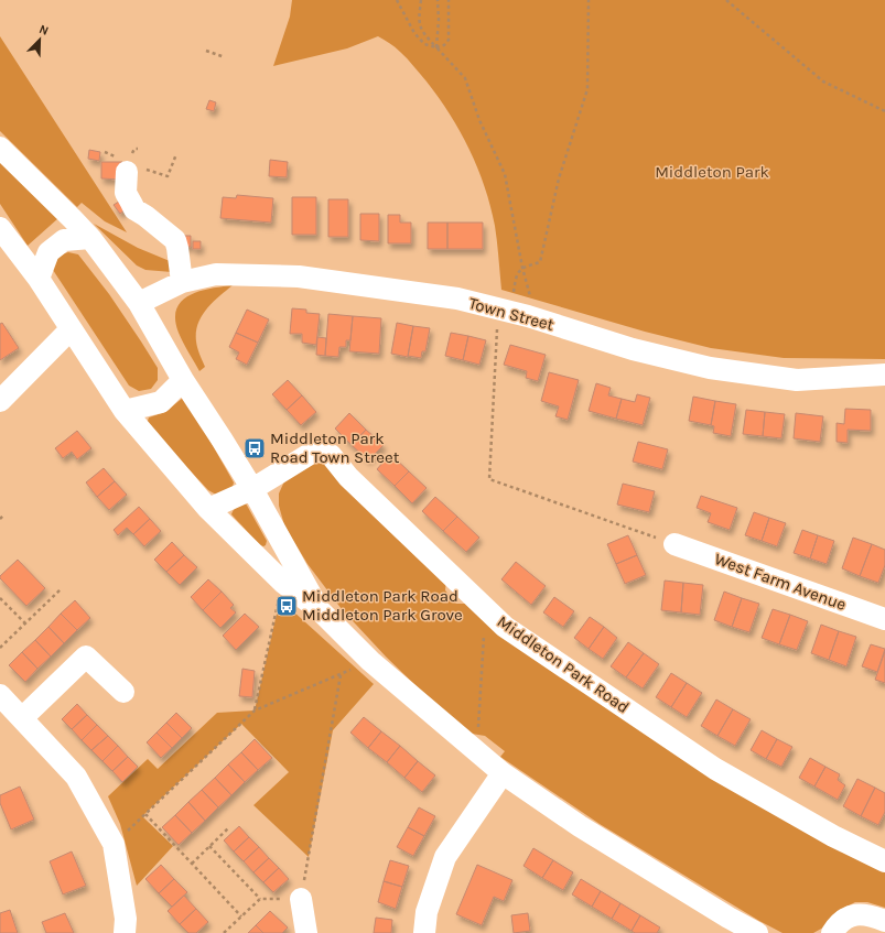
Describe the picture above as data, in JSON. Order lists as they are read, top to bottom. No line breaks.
{"streets":{"street":["Town Street","West Farm Avenue","Middleton Park Road"]},"parks":["Middleton Park"],"places":{"bus stop":["Middleton Park Road Town Street","Middleton Park Road Middleton Park Grove"]},"north":"top right"}
